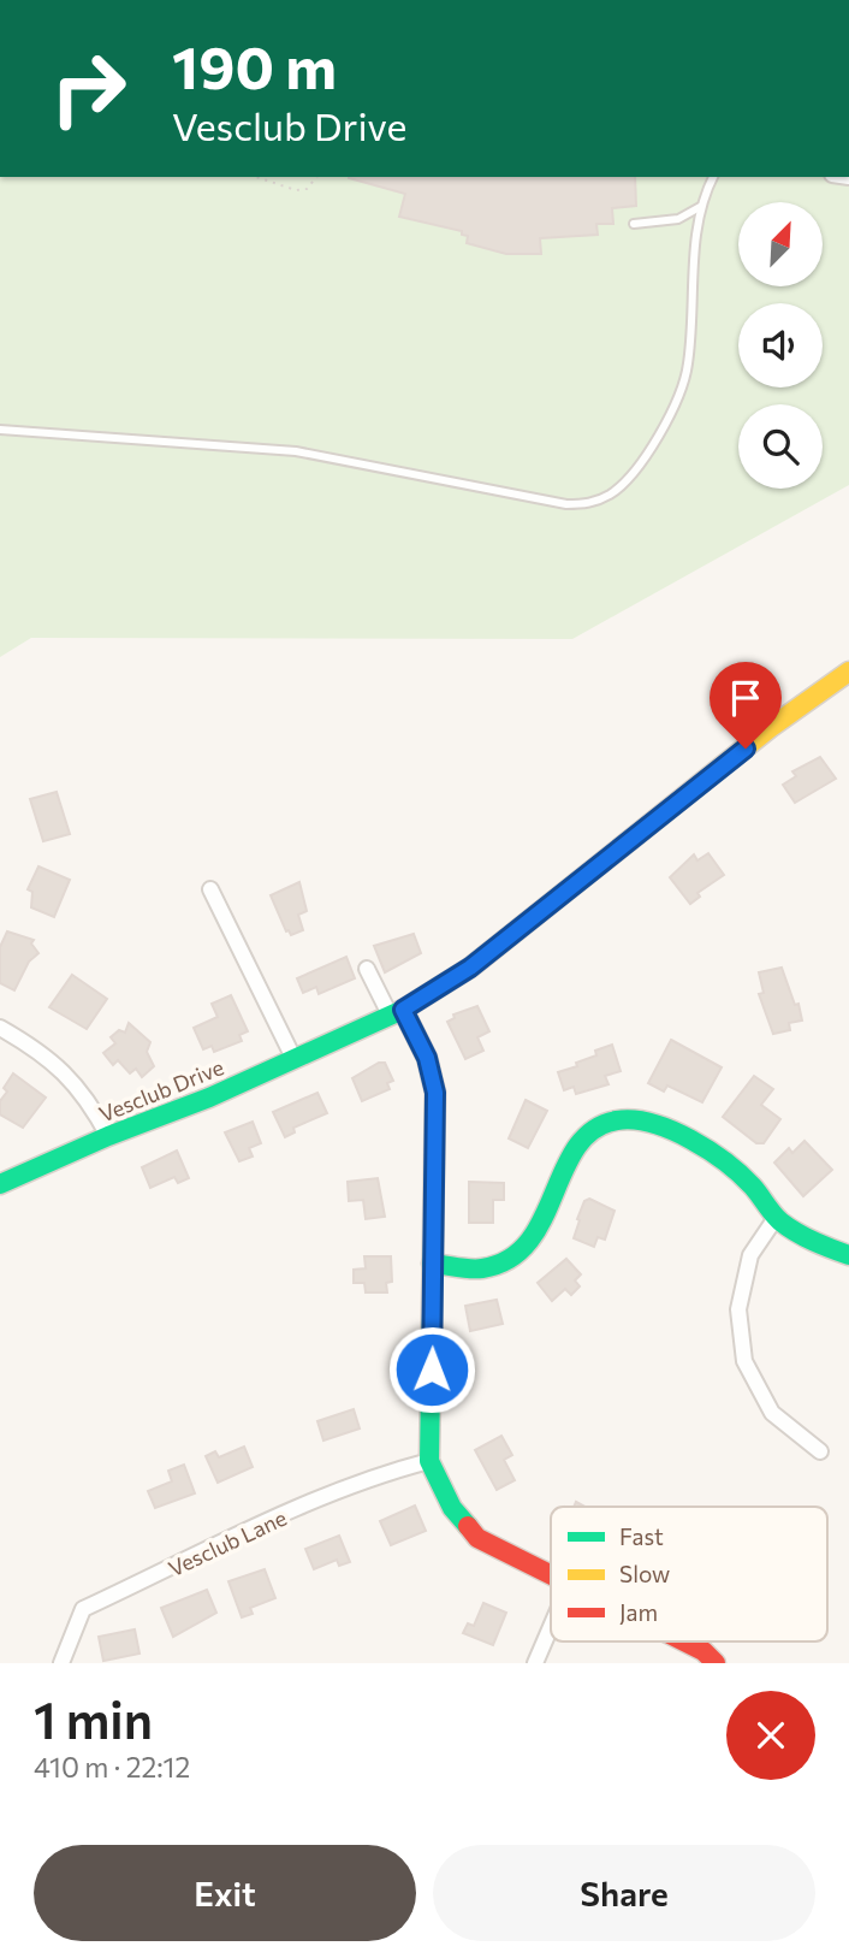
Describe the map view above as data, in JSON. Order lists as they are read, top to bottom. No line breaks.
{"streets":{"street":["Vesclub Drive","Vesclub Lane"]},"legend":["Fast","Slow","Jam"],"north":"top right","page":{"turn":["190 m","Vesclub Drive"],"heading":["1 min","410 m · 22:12"],"buttons":["Exit","Share"]}}
